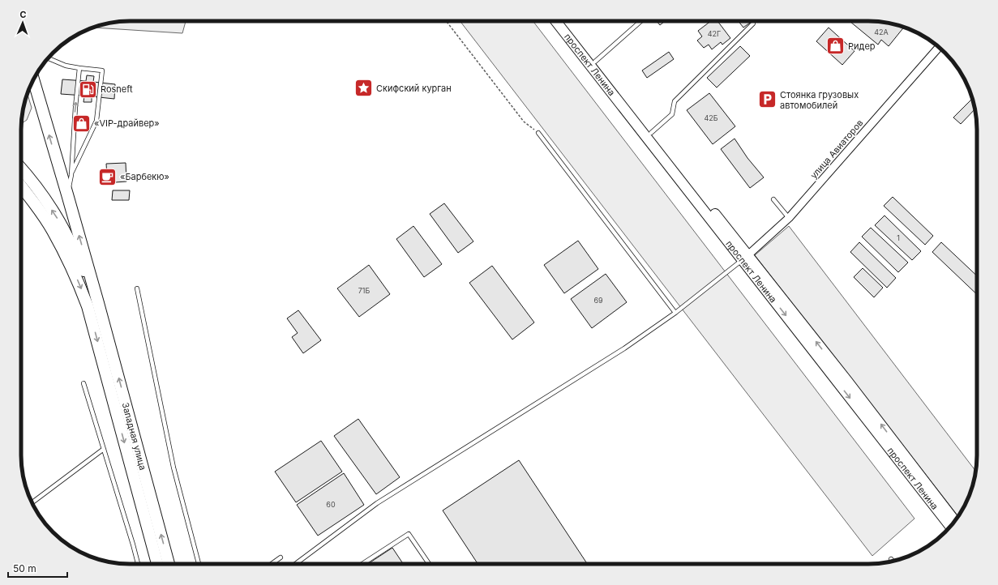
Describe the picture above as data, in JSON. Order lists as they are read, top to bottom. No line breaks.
{"streets":{"main road":["проспект Ленина","Западная улица"],"street":["улица Авиаторов"]},"crossings":[["проспект Ленина","улица Авиаторов"]],"places":{"shop":["Ридер","«VIP-драйвер»"],"place":["Скифский курган"],"fuel station":["Rosneft"],"parking":["Стоянка грузовых автомобилей"],"cafe":["«Барбекю»"]},"house_numbers":["42А","42Г","42Б","1","71Б","69","60"],"scale_bar":"50 m","north":"top"}
